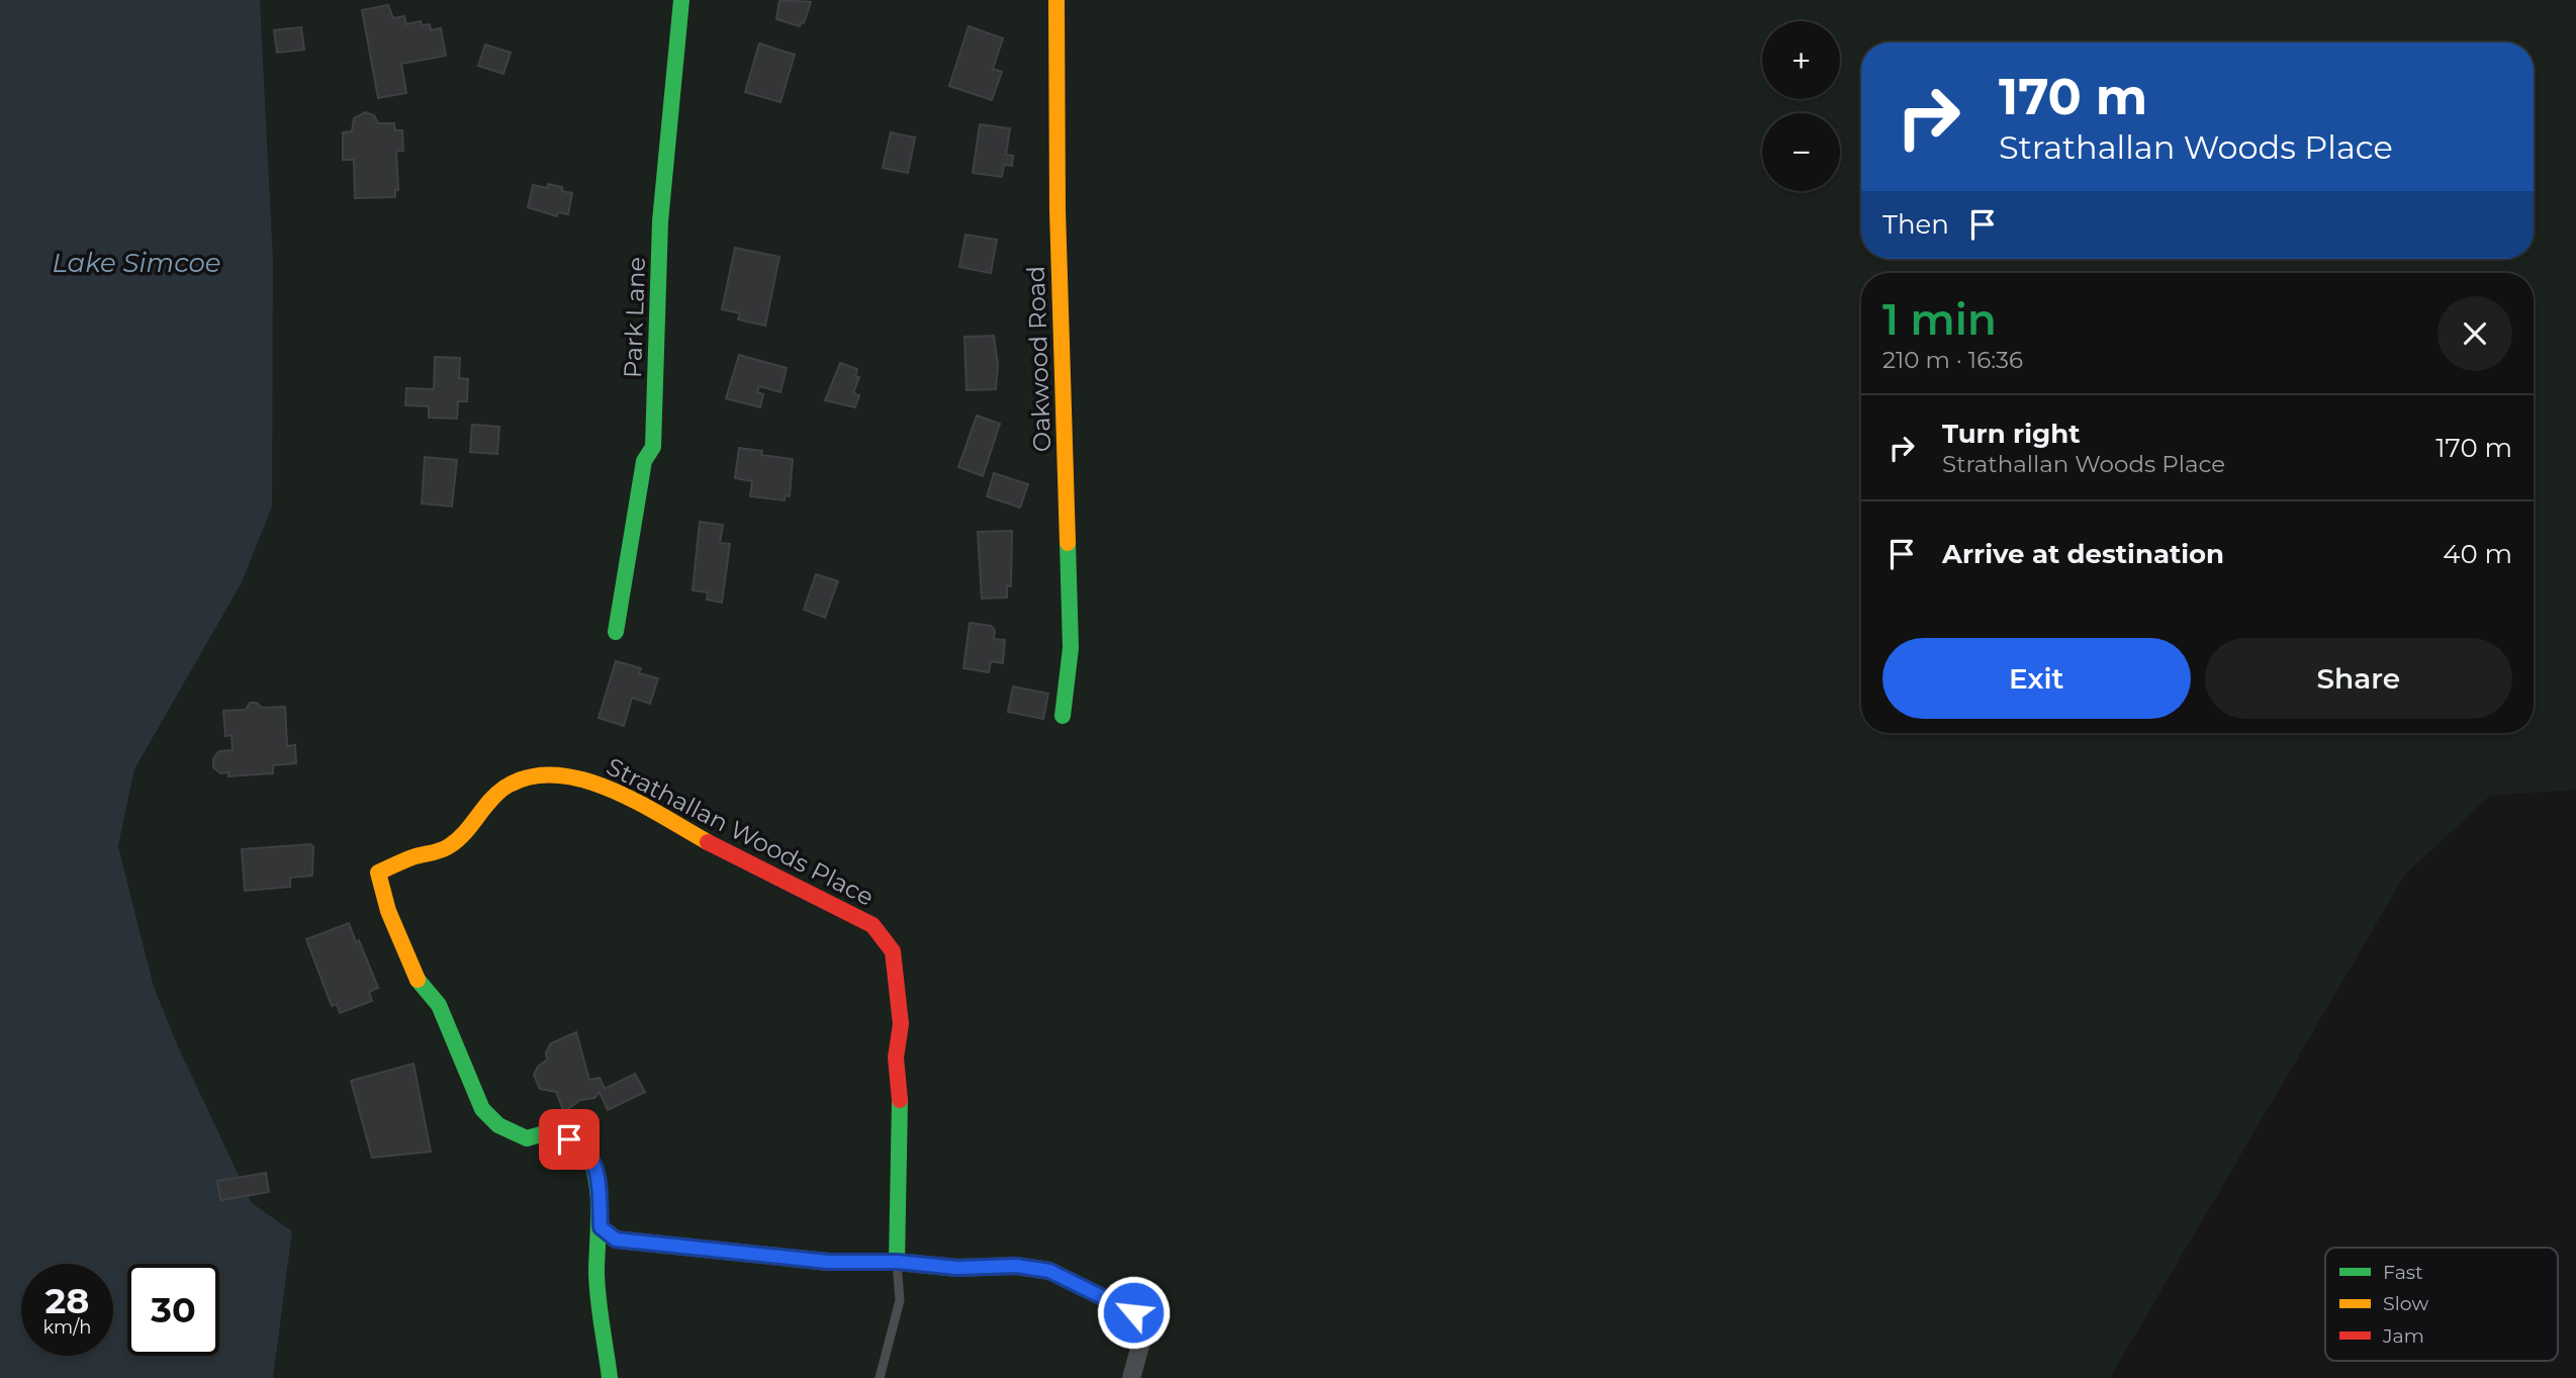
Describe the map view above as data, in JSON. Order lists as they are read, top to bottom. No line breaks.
{"streets":{"street":["Park Lane","Oakwood Road","Strathallan Woods Place"]},"water":["Lake Simcoe"],"legend":["Fast","Slow","Jam"],"page":{"map_buttons":["+","−"],"turn":["170 m","Strathallan Woods Place"],"then":"Then","heading":["1 min","210 m · 16:36"],"list":[{"name":"Turn right","note":"Strathallan Woods Place","value":"170 m"},{"name":"Arrive at destination","value":"40 m"}],"buttons":["Exit","Share"],"speed":"28 km/h","limit":"30"}}
